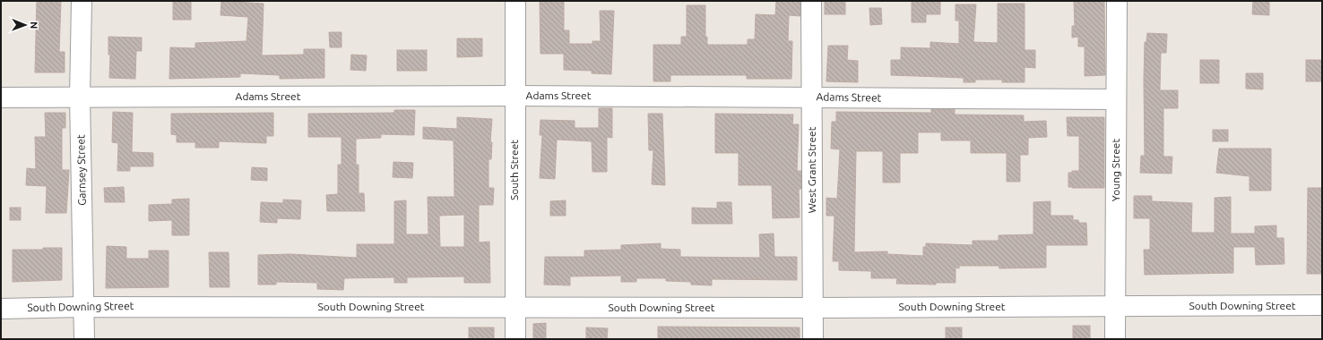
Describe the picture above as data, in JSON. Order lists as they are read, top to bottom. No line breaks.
{"streets":{"street":["Adams Street","Garnsey Street","South Street","West Grant Street","Young Street","South Downing Street"]},"crossings":[["Adams Street","Garnsey Street"],["Adams Street","South Street"],["Adams Street","West Grant Street"],["Adams Street","Young Street"],["Garnsey Street","South Downing Street"],["South Street","South Downing Street"],["West Grant Street","South Downing Street"],["Young Street","South Downing Street"]],"north":"right"}
